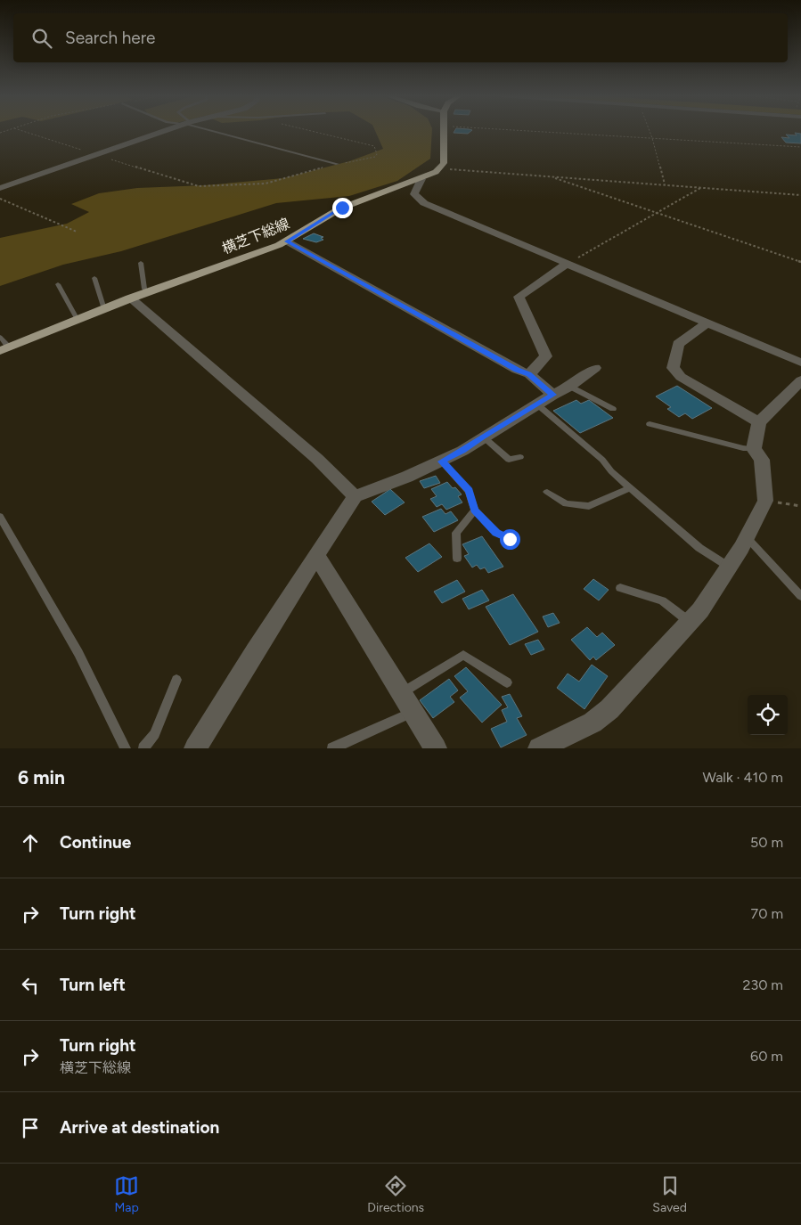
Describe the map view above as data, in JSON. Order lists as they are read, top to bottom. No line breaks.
{"streets":{"main road":["横芝下総線"]},"page":{"search":"Search here","heading":["6 min","Walk · 410 m"],"list":[["Continue","50 m"],["Turn right","70 m"],["Turn left","230 m"],["Turn right","横芝下総線","60 m"],"Arrive at destination"],"nav":["Map","Directions","Saved"]}}
